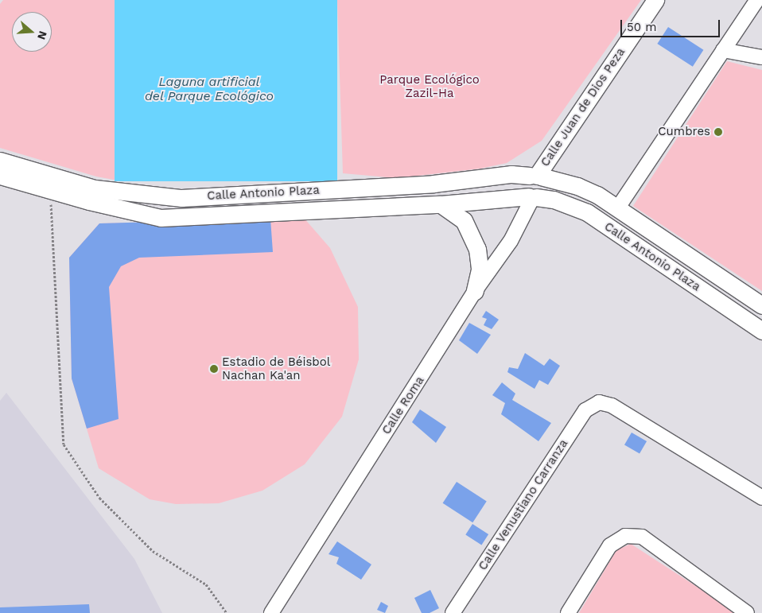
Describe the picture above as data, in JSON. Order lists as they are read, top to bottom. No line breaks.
{"streets":{"main road":["Calle Juan de Dios Peza","Calle Antonio Plaza"],"street":["Calle Roma","Calle Venustiano Carranza"]},"crossings":[["Calle Juan de Dios Peza","Calle Antonio Plaza"],["Calle Antonio Plaza","Calle Roma"]],"water":["Laguna artificial del Parque Ecológico"],"parks":["Parque Ecológico Zazil-Ha"],"places":["Cumbres","Estadio de Béisbol Nachan Ka'an"],"scale_bar":"50 m","north":"right"}
